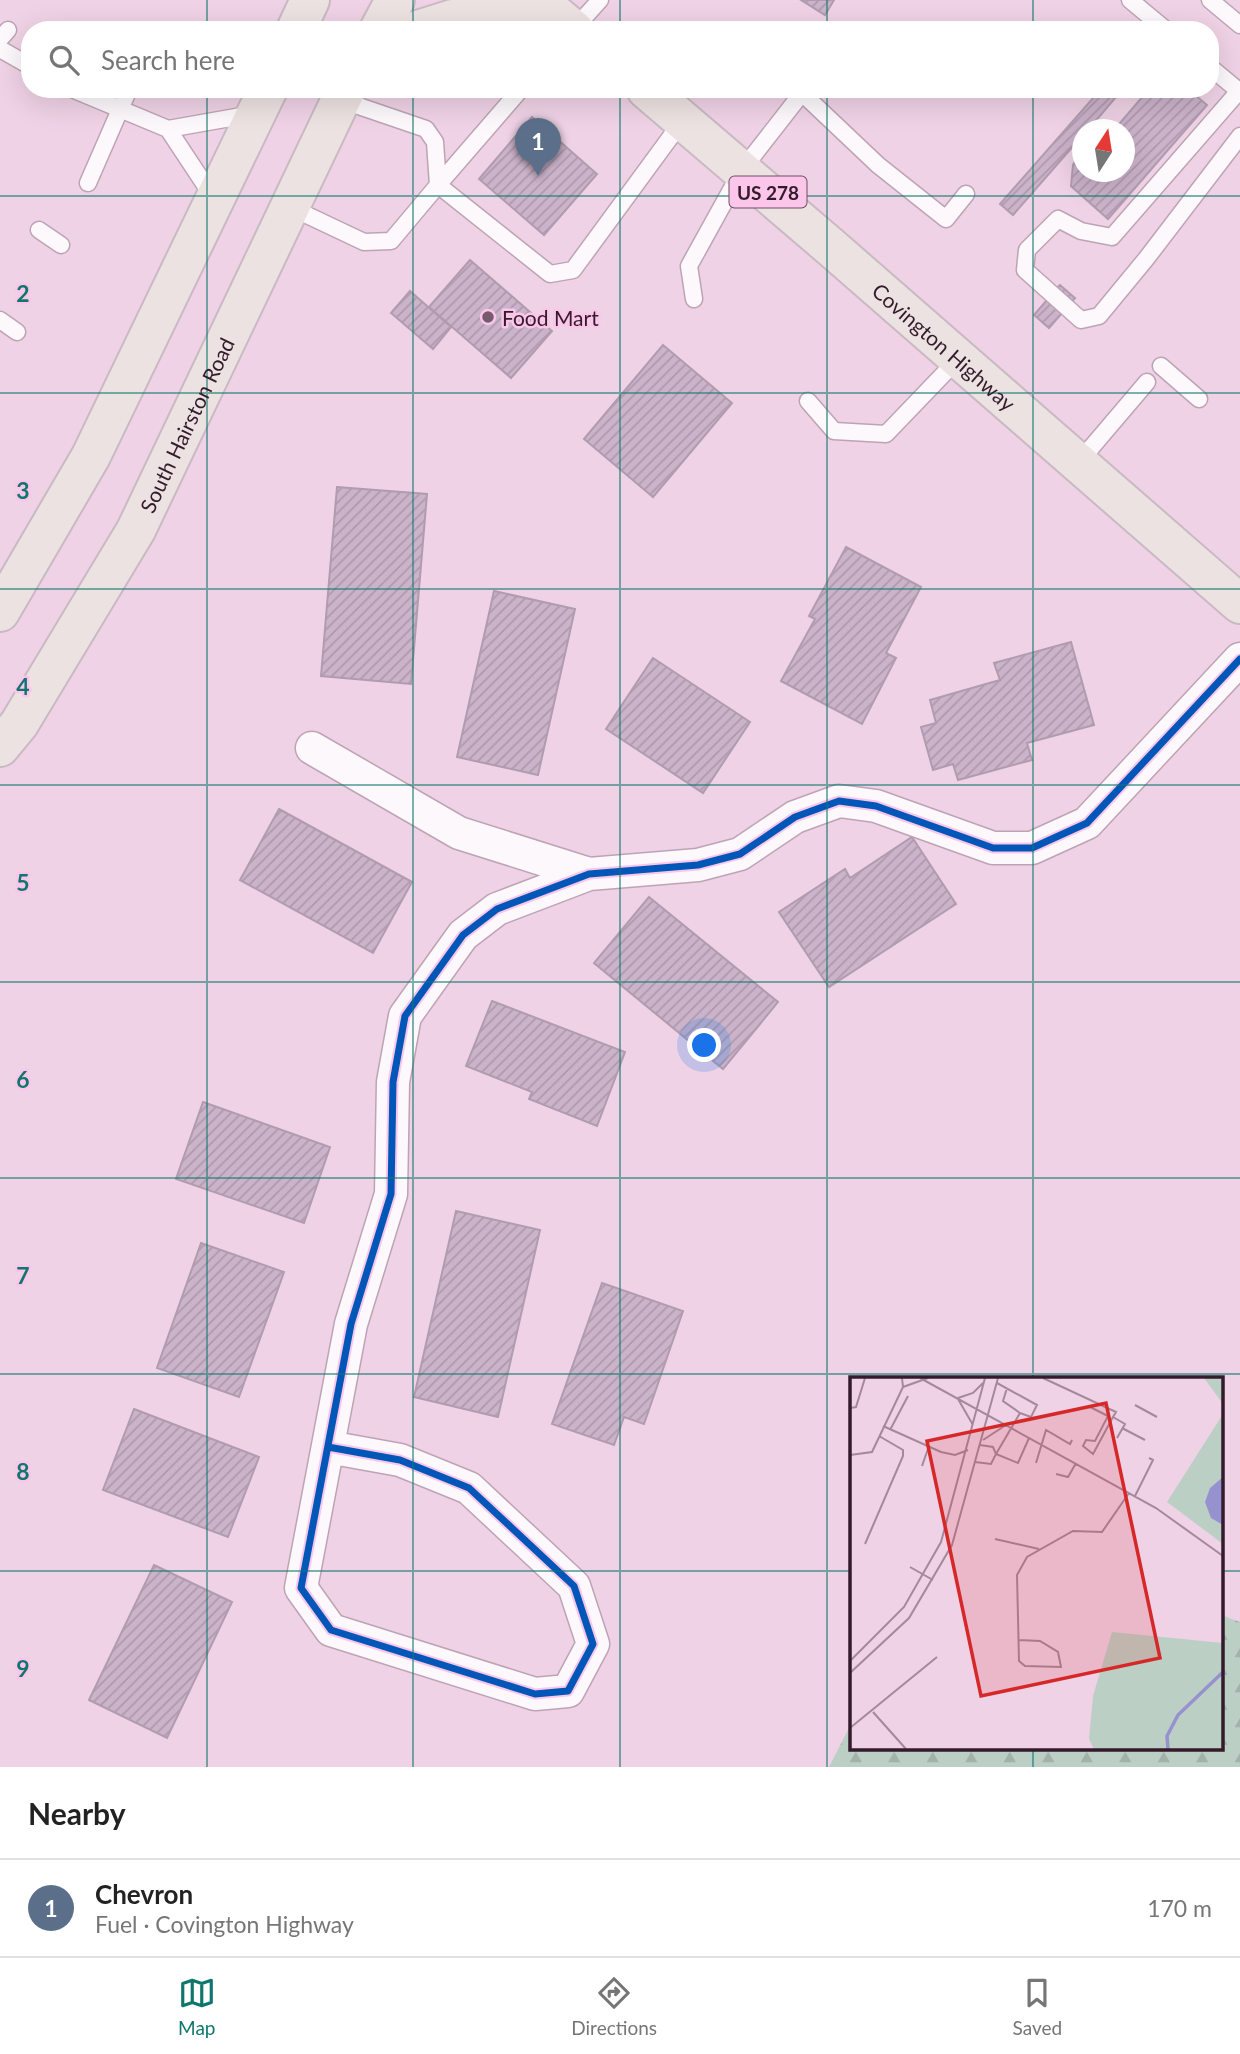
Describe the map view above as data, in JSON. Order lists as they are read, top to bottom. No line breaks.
{"streets":{"main road":["US 278","Covington Highway","South Hairston Road"]},"places":["Food Mart"],"north":"top","page":{"search":"Search here","pins":"1","heading":"Nearby","list":[{"mark":"1","name":"Chevron","note":"Fuel · Covington Highway","value":"170 m"}],"nav":["Map","Directions","Saved"]},"grid":{"rows":["2","3","4","5","6","7","8","9"]}}
